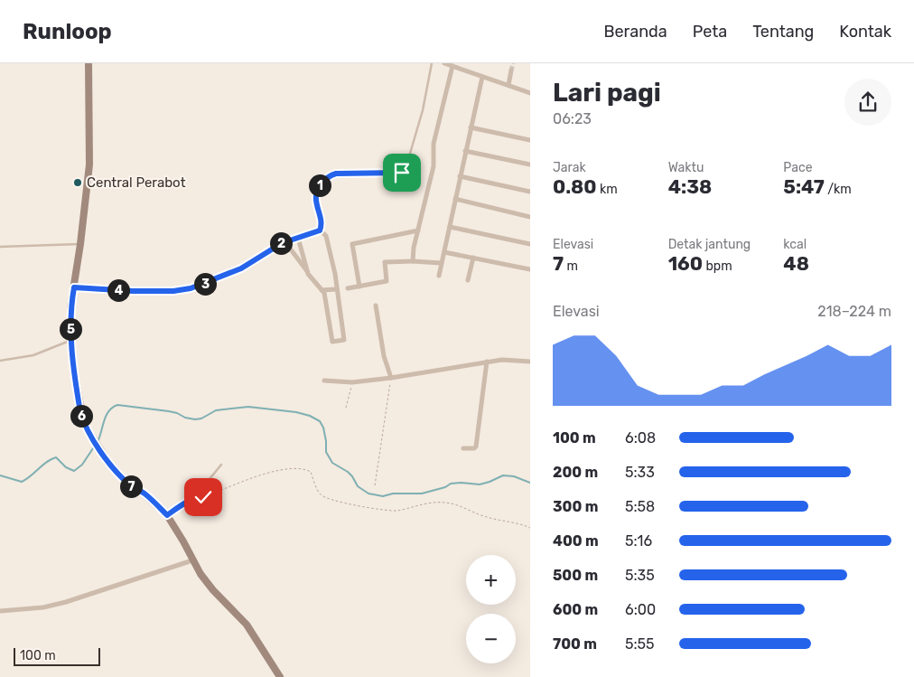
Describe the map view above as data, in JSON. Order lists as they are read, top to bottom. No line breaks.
{"places":["Central Perabot"],"scale_bar":"100 m","page":{"header":"Runloop","nav":["Beranda","Peta","Tentang","Kontak"],"heading":["Lari pagi","06:23"],"stats":[["Jarak","0.80 km"],["Waktu","4:38"],["Pace","5:47 /km"],["Elevasi","7 m"],["Detak jantung","160 bpm"],["kcal","48"]],"pins":["1","2","3","4","5","6","7"],"chart":["Elevasi","218–224 m"],"list":[{"name":"100 m","note":"6:08"},{"name":"200 m","note":"5:33"},{"name":"300 m","note":"5:58"},{"name":"400 m","note":"5:16"},{"name":"500 m","note":"5:35"},{"name":"600 m","note":"6:00"},{"name":"700 m","note":"5:55"}],"map_buttons":["+","−"],"scale":"100 m"}}
